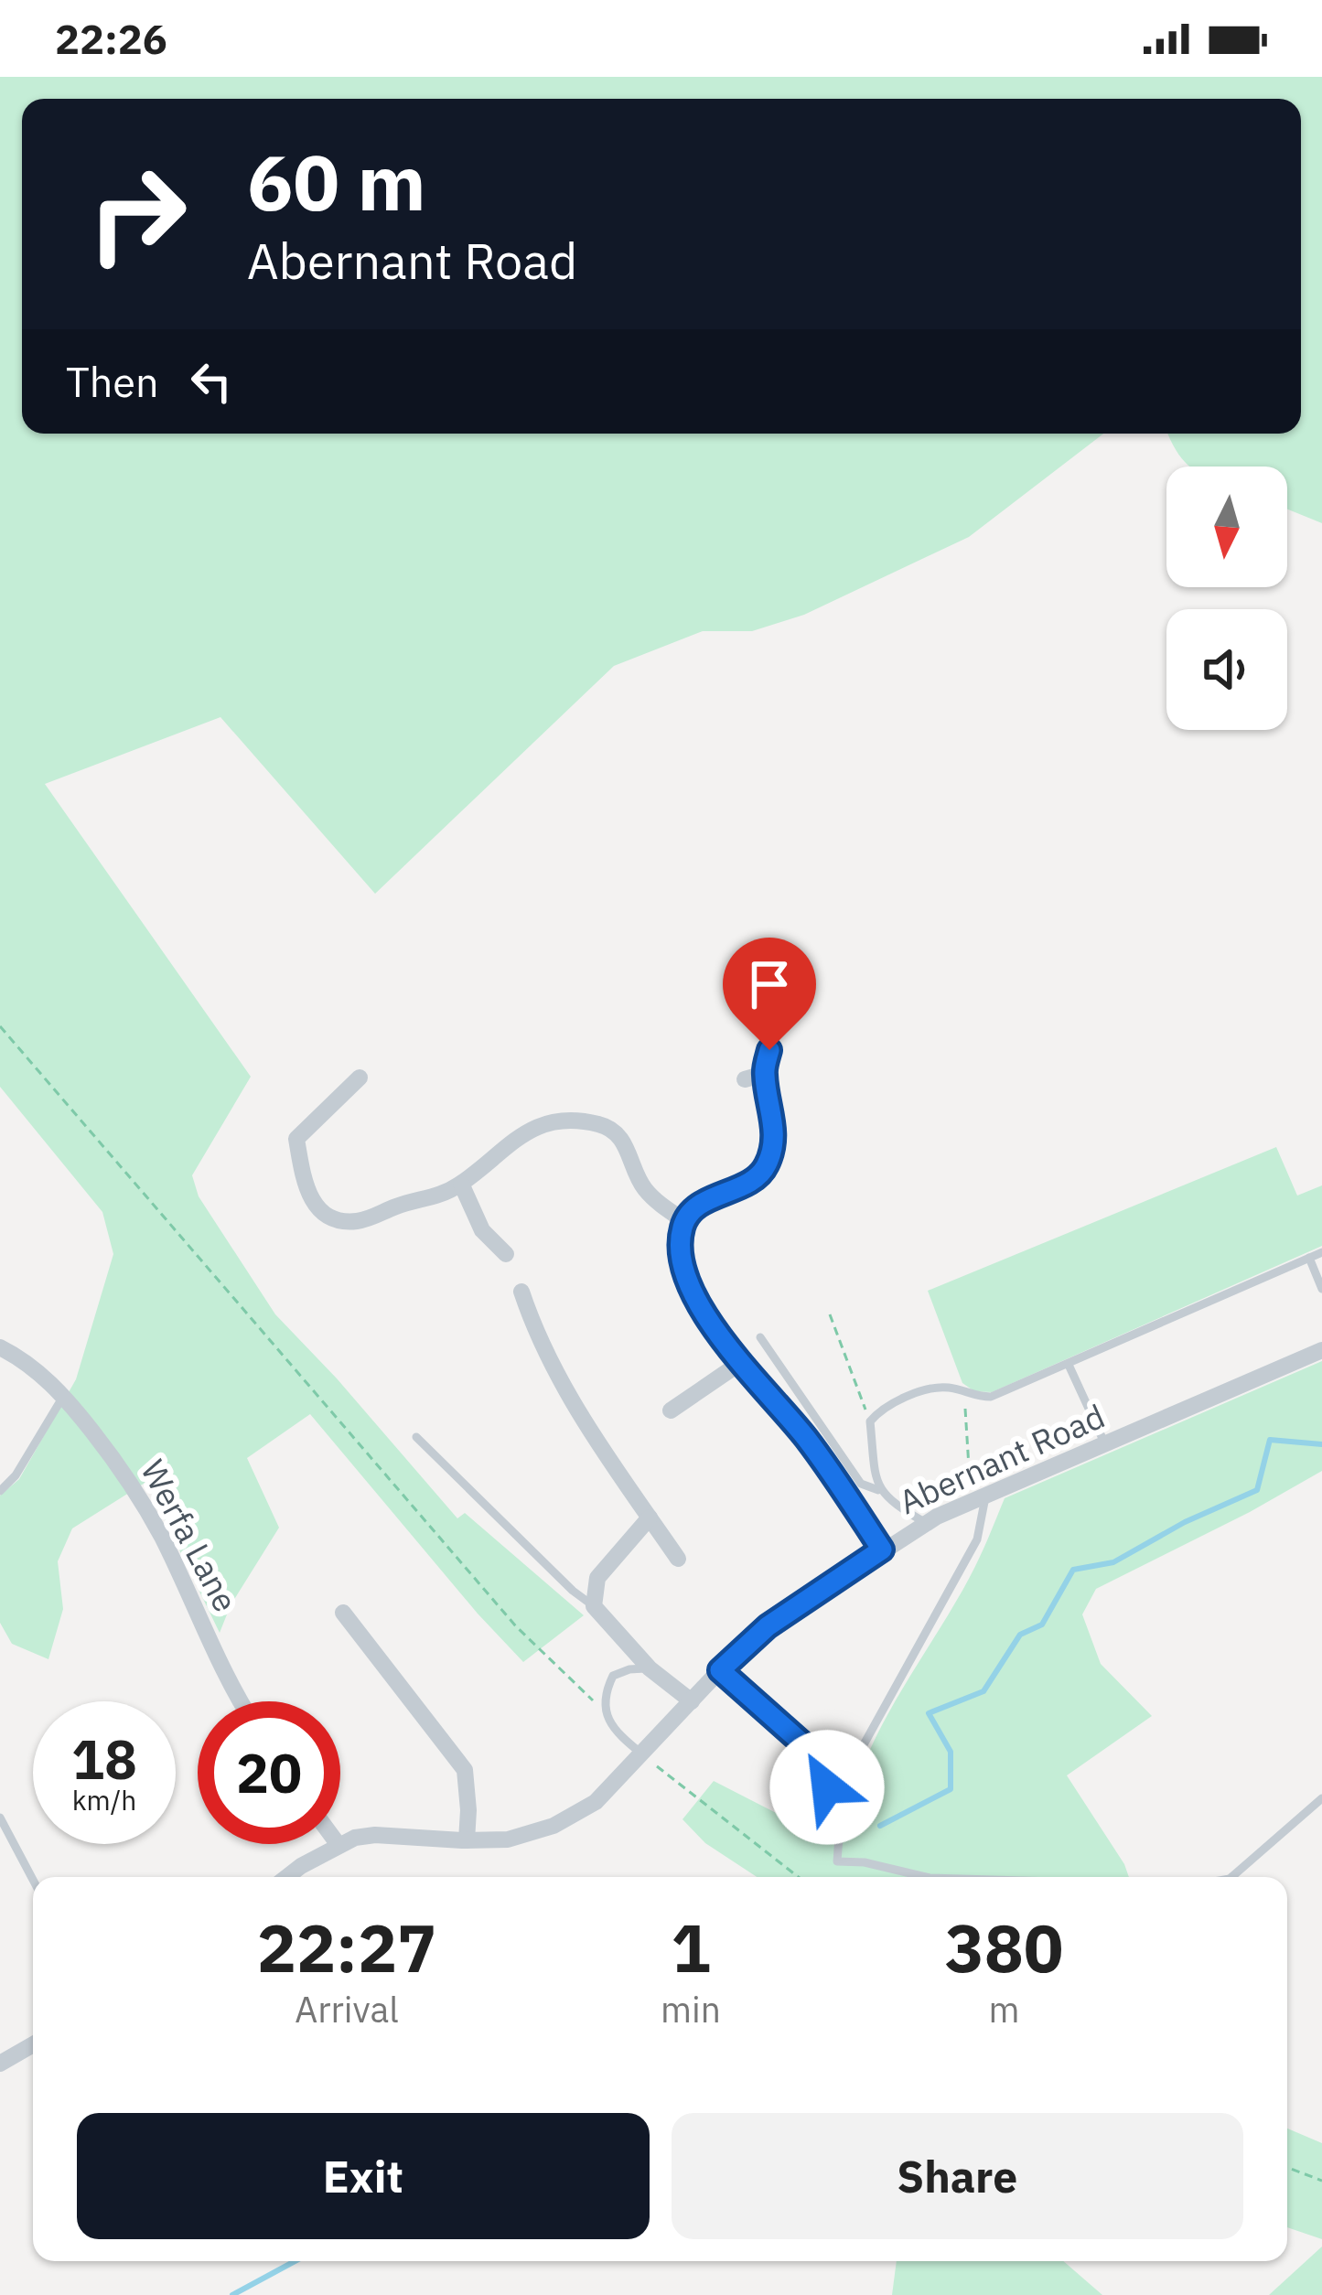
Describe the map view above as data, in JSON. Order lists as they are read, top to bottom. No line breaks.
{"streets":{"street":["Abernant Road","Werfa Lane"]},"north":"bottom","page":{"status":"22:26","turn":["60 m","Abernant Road"],"then":"Then","speed":"18 km/h","limit":"20","eta":["22:27","Arrival","1","min","380","m"],"buttons":["Exit","Share"]}}
